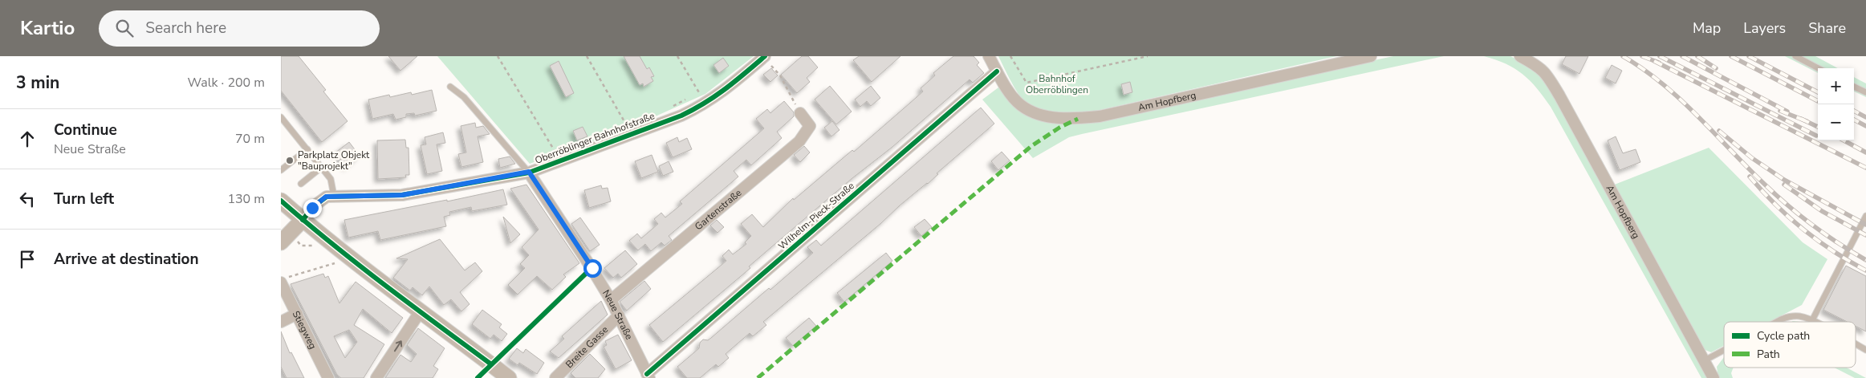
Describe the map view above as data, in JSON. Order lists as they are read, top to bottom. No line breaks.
{"streets":{"street":["Am Hopfberg","Oberröblinger Bahnhofstraße","Gartenstraße","Wilhelm-Pieck-Straße","Neue Straße","Stiegweg","Breite Gasse"]},"crossings":[["Am Hopfberg","Wilhelm-Pieck-Straße"],["Oberröblinger Bahnhofstraße","Neue Straße"],["Gartenstraße","Neue Straße"],["Wilhelm-Pieck-Straße","Neue Straße"],["Neue Straße","Breite Gasse"]],"parks":["Bahnhof Oberröblingen"],"places":["Parkplatz Objekt \"Bauprojekt\""],"legend":["Cycle path","Path"],"page":{"header":"Kartio","search":"Search here","nav":["Map","Layers","Share"],"heading":["3 min","Walk · 200 m"],"map_buttons":["+","−"],"list":[["Continue","Neue Straße","70 m"],["Turn left","130 m"],"Arrive at destination"]}}
